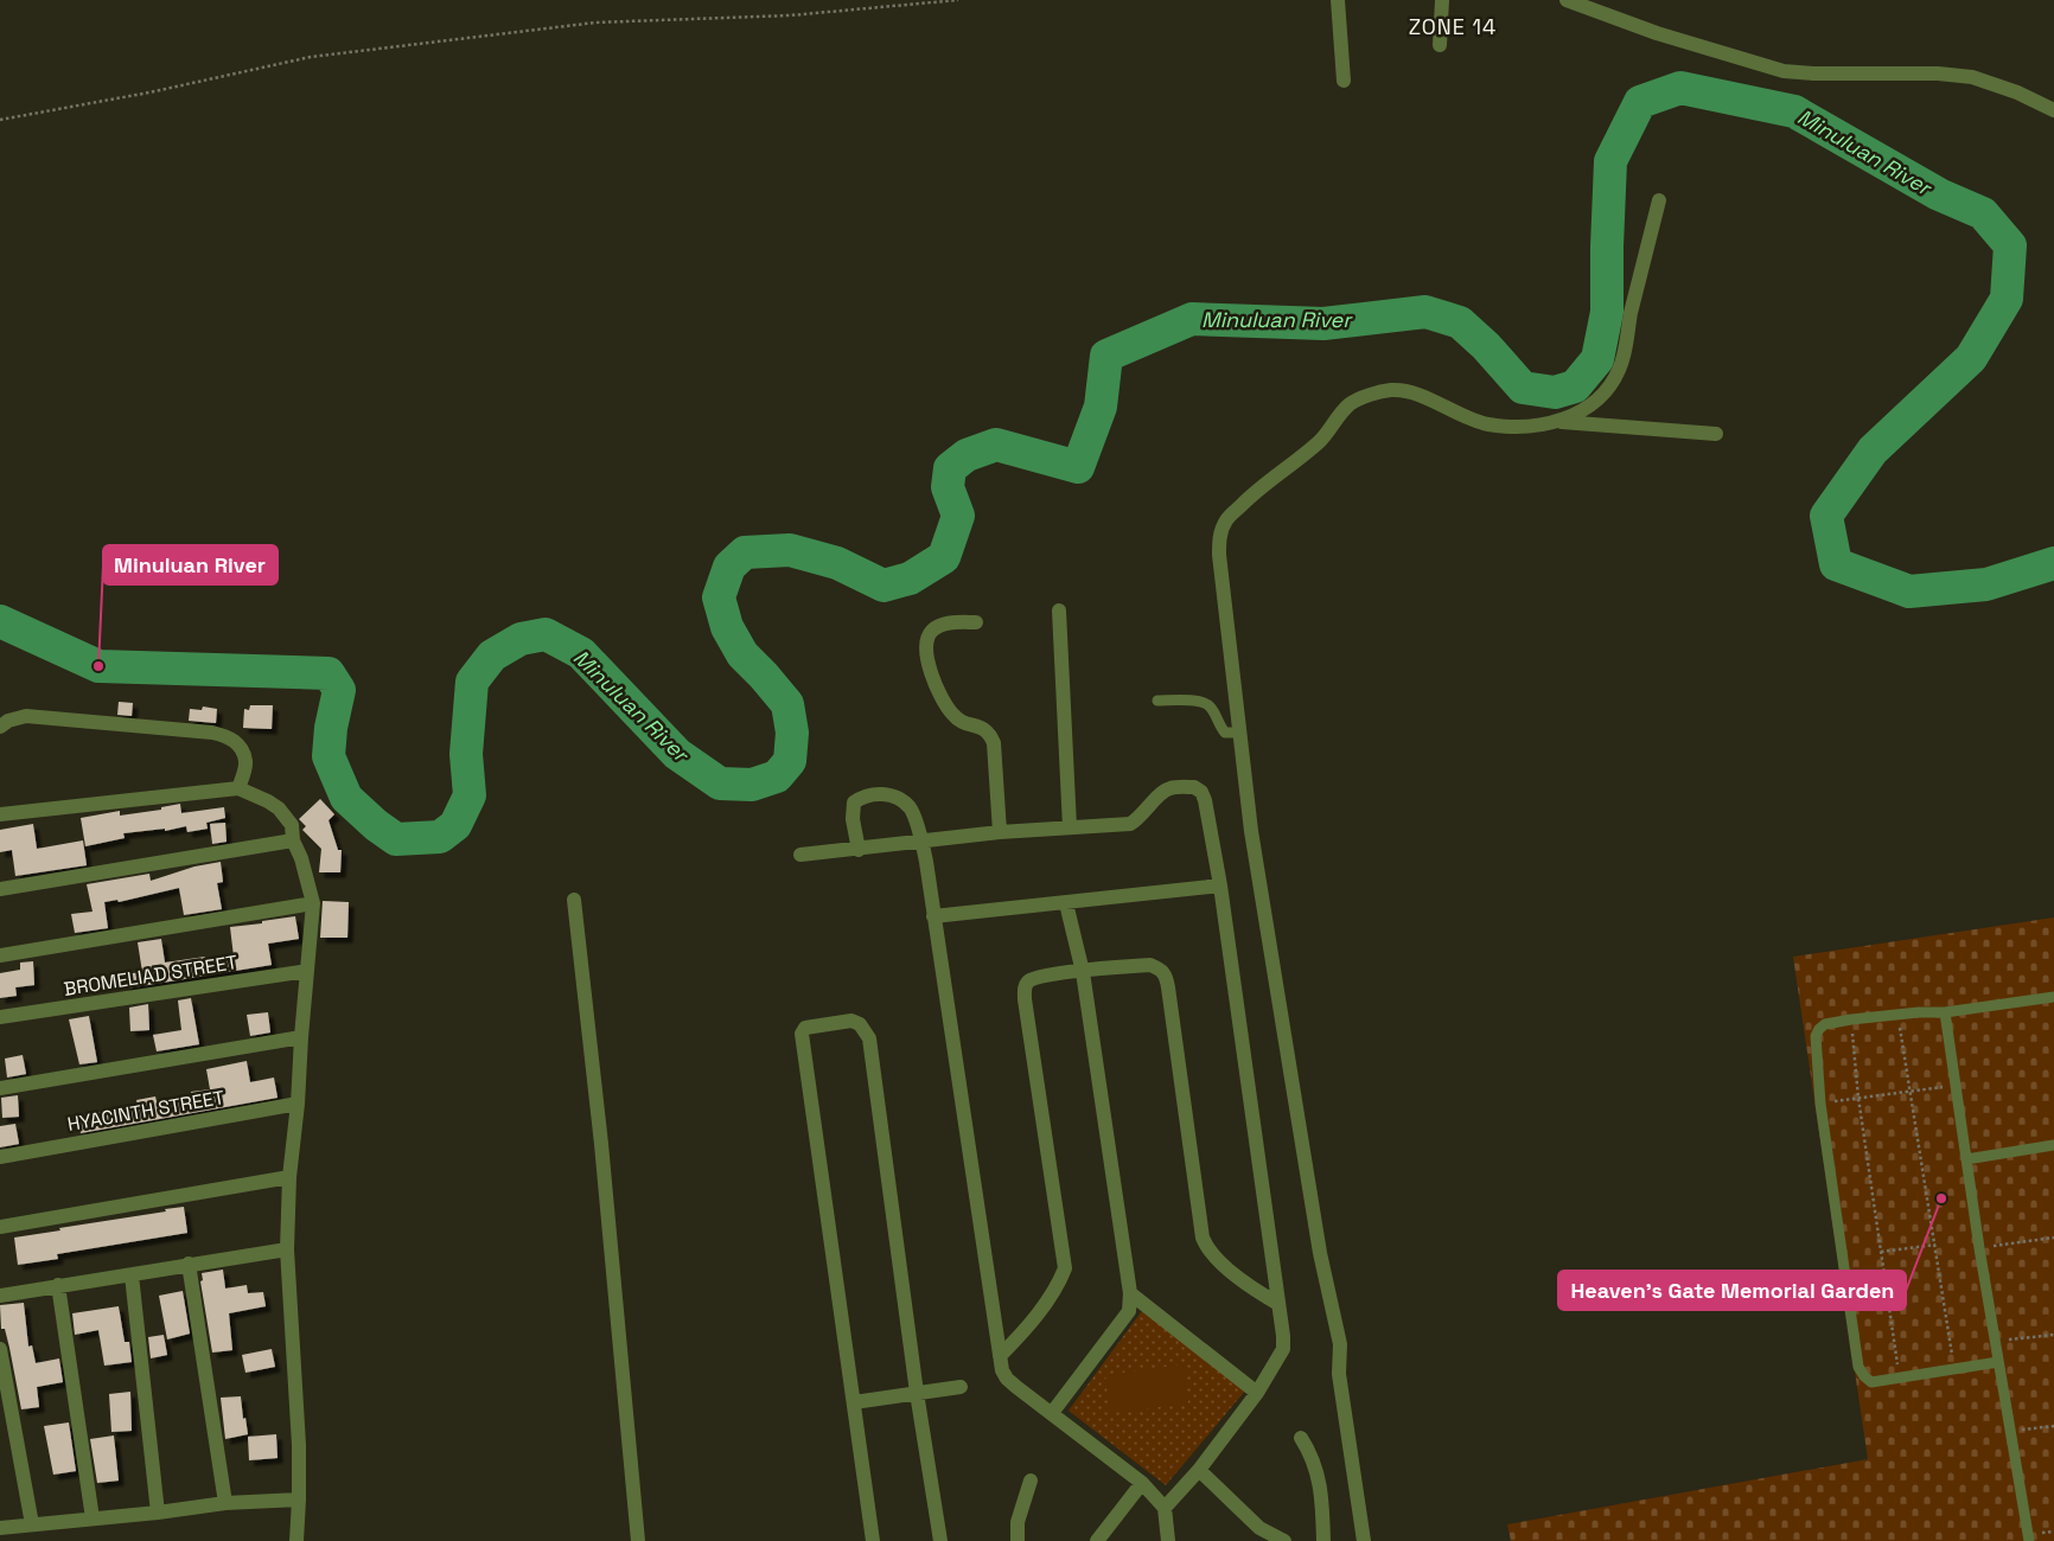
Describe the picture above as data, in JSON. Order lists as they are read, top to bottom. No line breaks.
{"streets":{"street":["BROMELIAD STREET","HYACINTH STREET"]},"districts":["ZONE 14"],"water":["Minuluan River"],"places":["Minuluan River","Heaven's Gate Memorial Garden"]}
